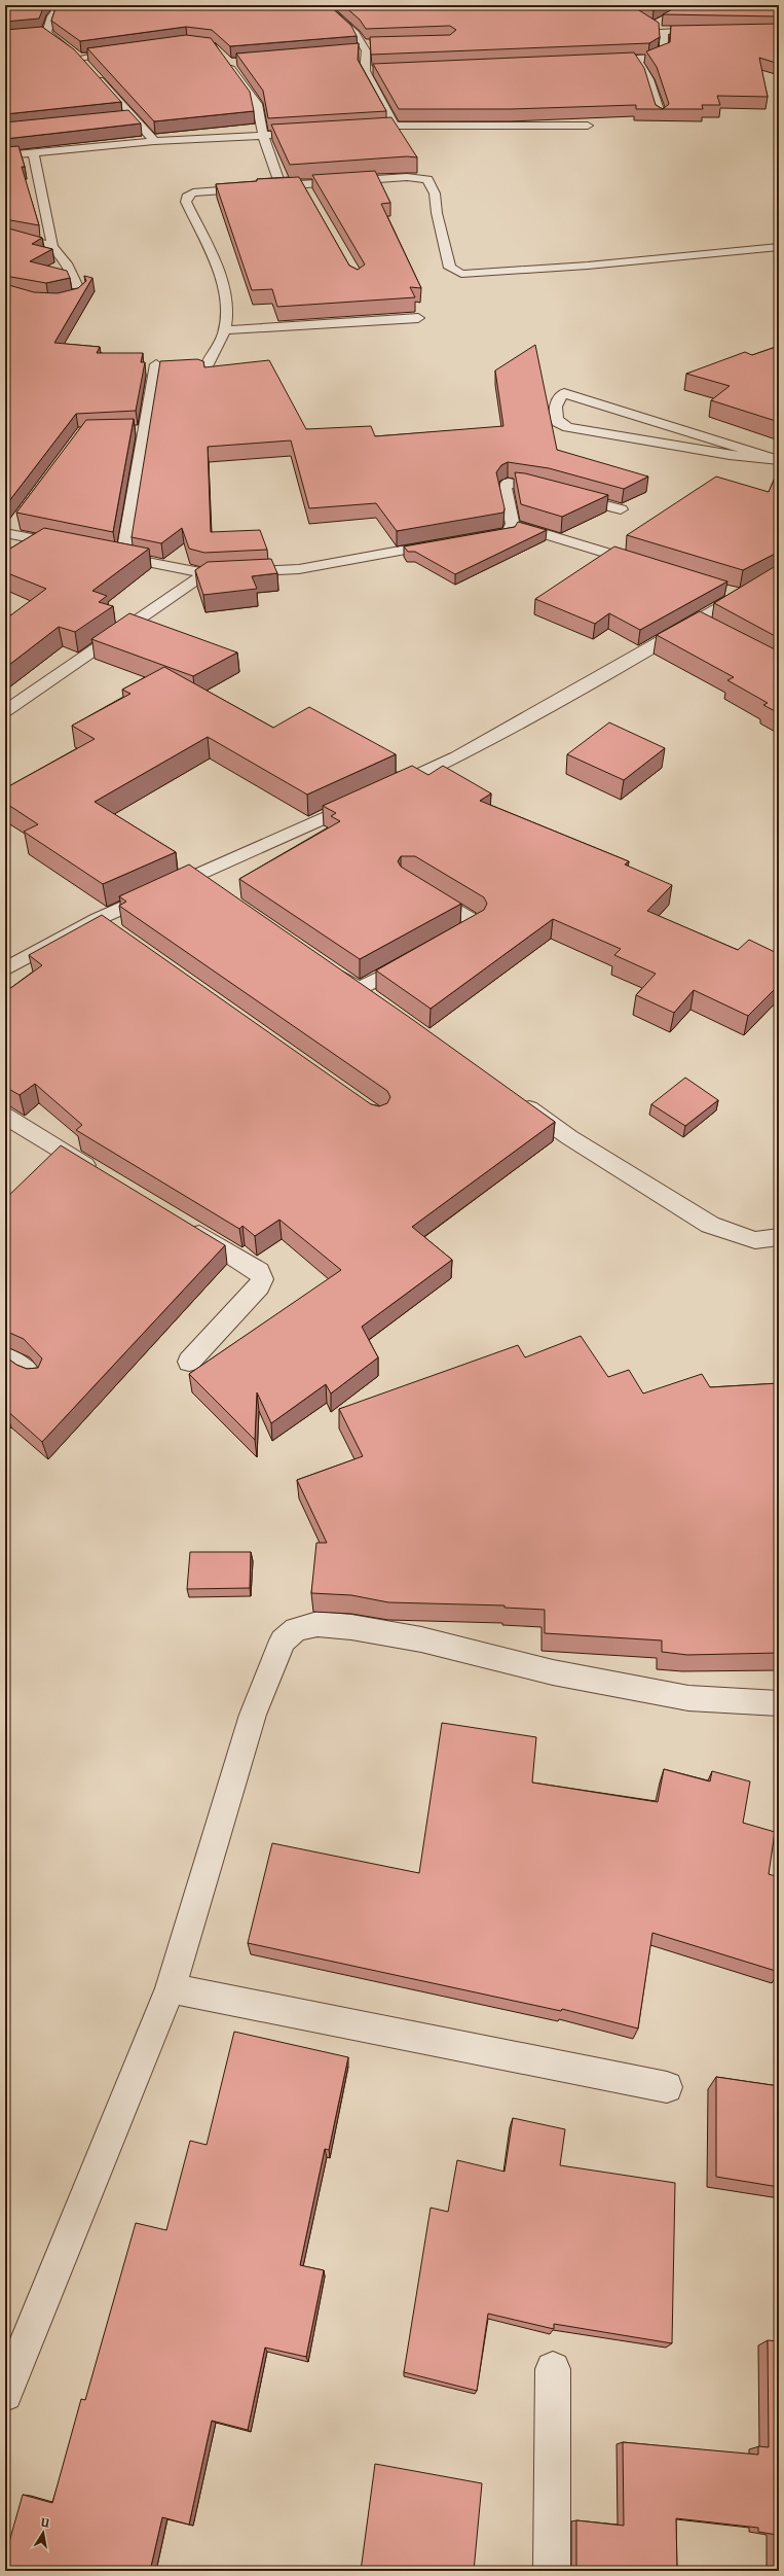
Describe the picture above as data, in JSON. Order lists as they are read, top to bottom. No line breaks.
{"north":"top"}
